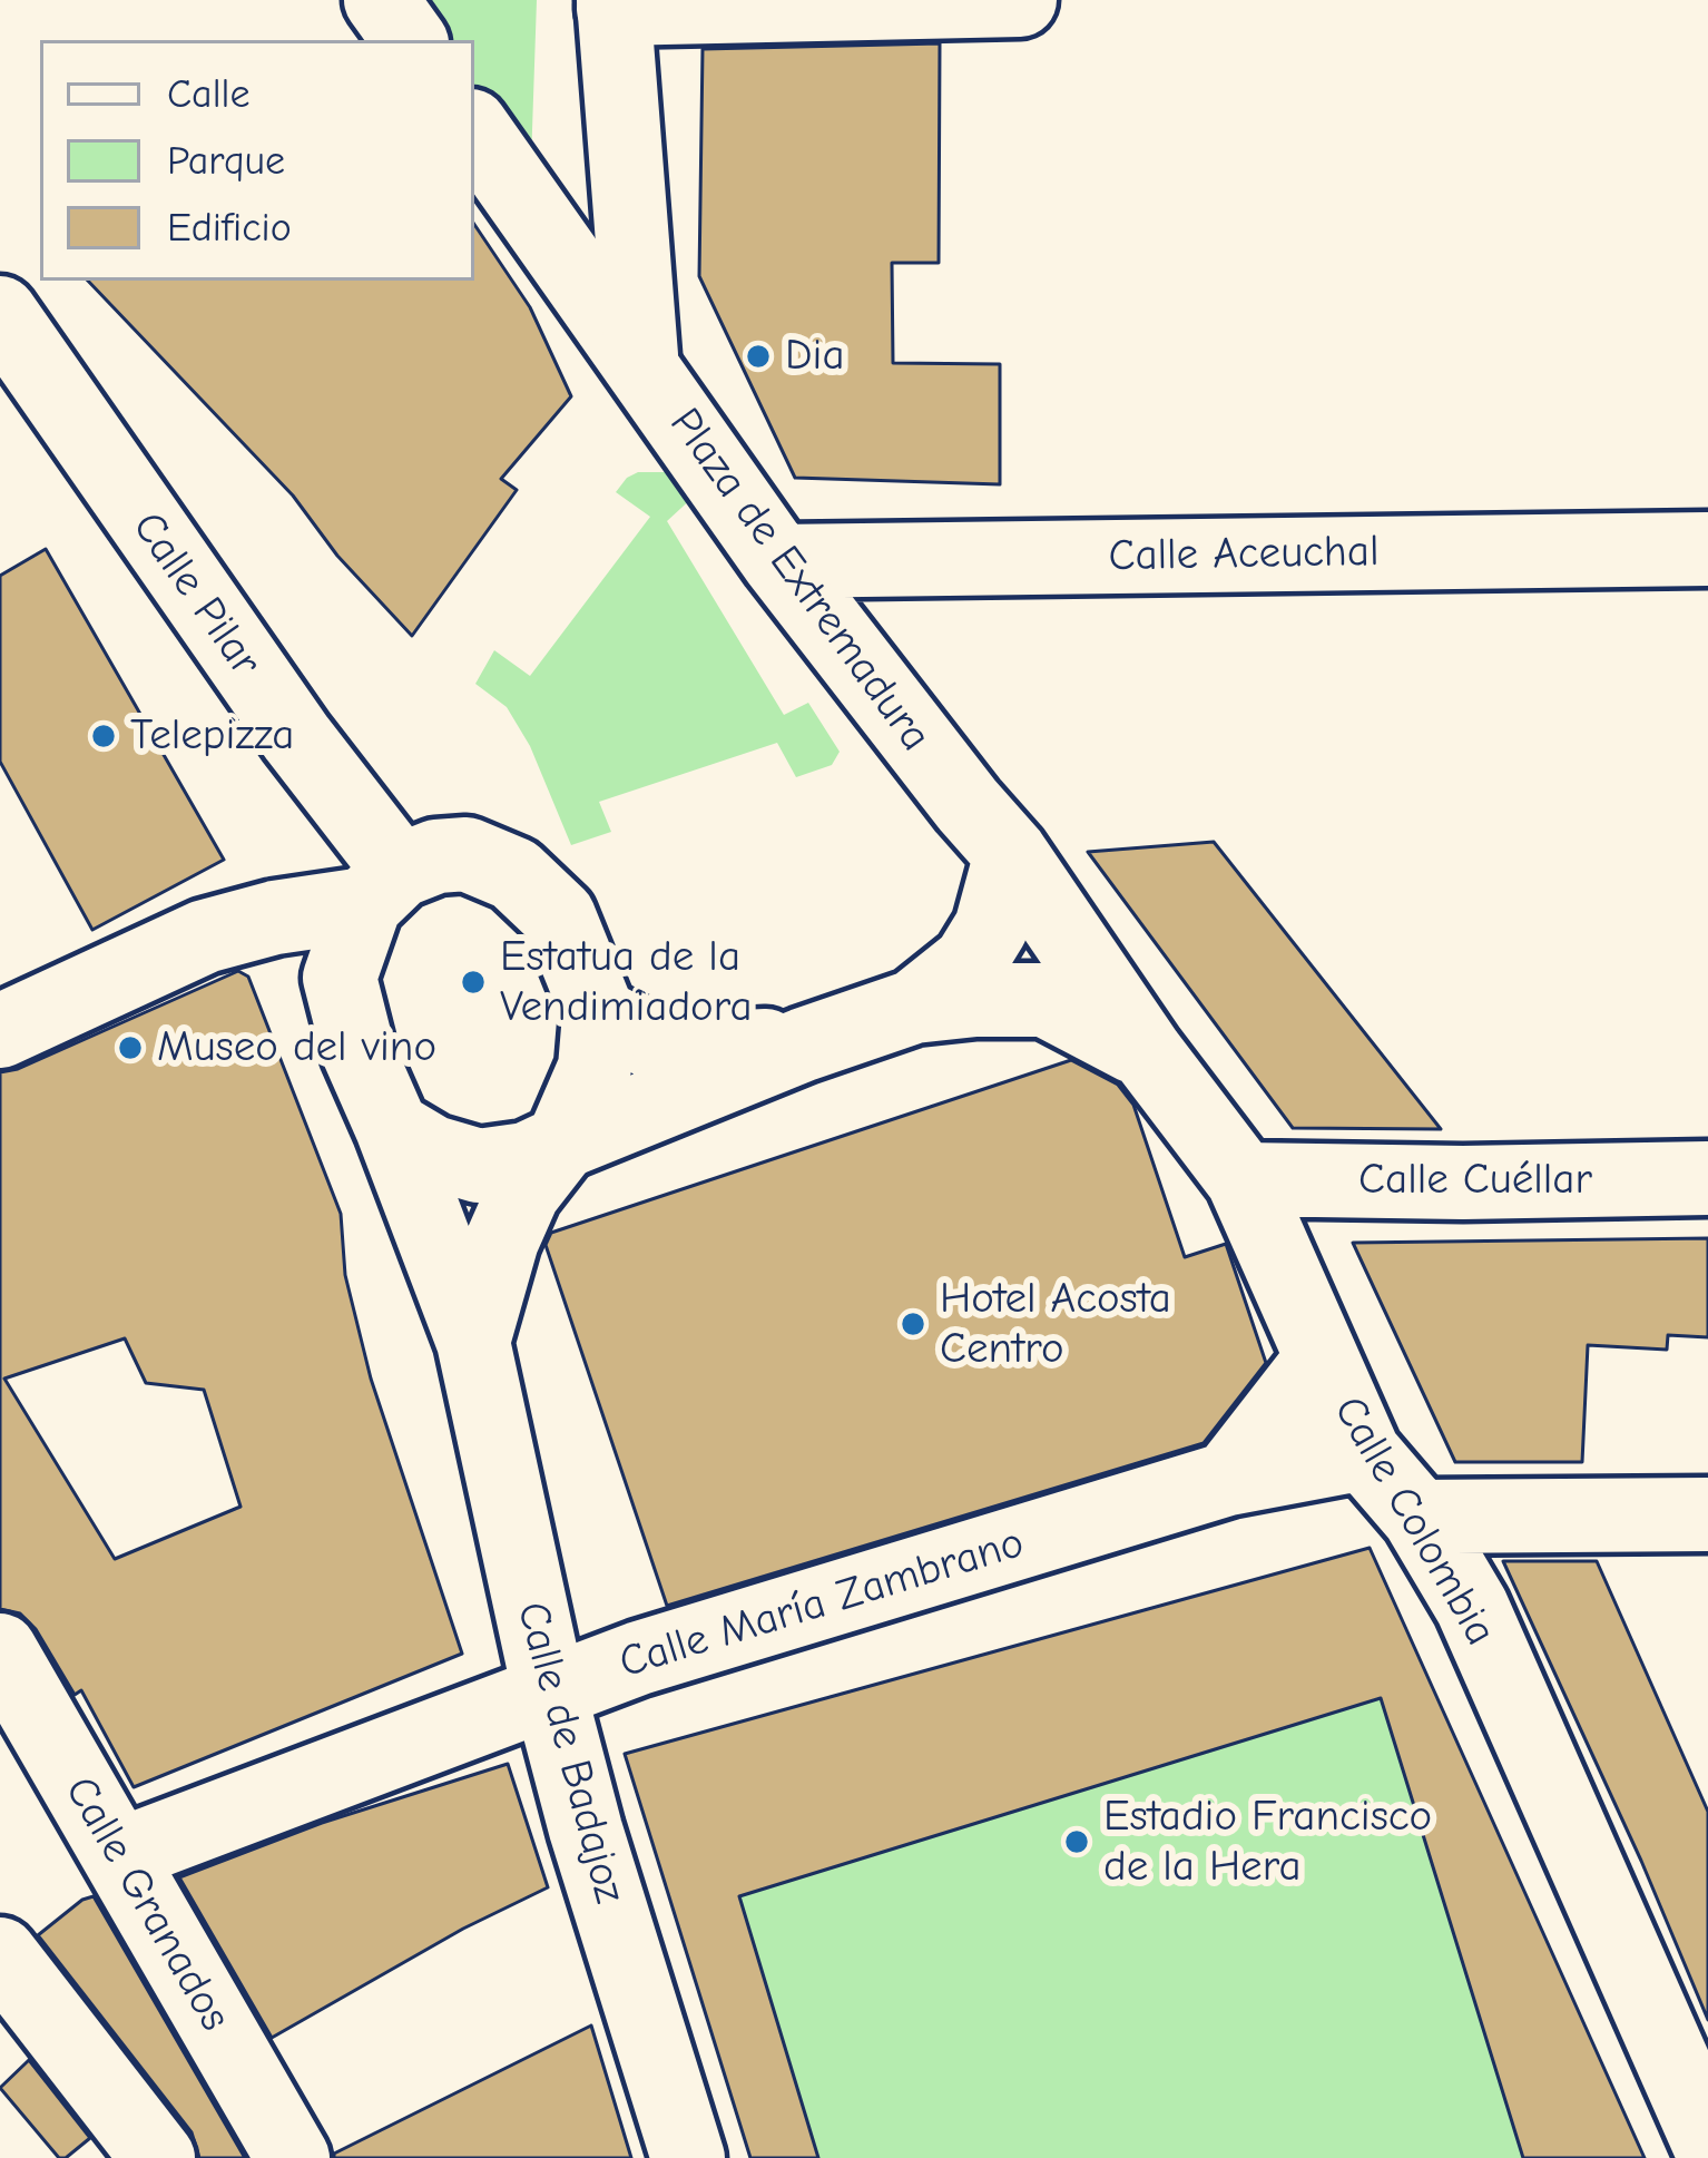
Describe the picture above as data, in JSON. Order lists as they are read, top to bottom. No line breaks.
{"streets":{"street":["Calle Aceuchal","Plaza de Extremadura","Calle Pilar","Calle Cuéllar","Calle Colombia","Calle María Zambrano","Calle de Badajoz","Calle Granados"]},"crossings":[["Calle Aceuchal","Plaza de Extremadura"],["Plaza de Extremadura","Calle Colombia"],["Calle Pilar","Calle de Badajoz"],["Calle Cuéllar","Calle Colombia"],["Calle Colombia","Calle María Zambrano"],["Calle María Zambrano","Calle de Badajoz"],["Calle María Zambrano","Calle Granados"]],"places":["Dia","Telepizza","Estatua de la Vendimiadora","Museo del vino","Hotel Acosta Centro","Estadio Francisco de la Hera"],"legend":["Calle","Parque","Edificio"]}
